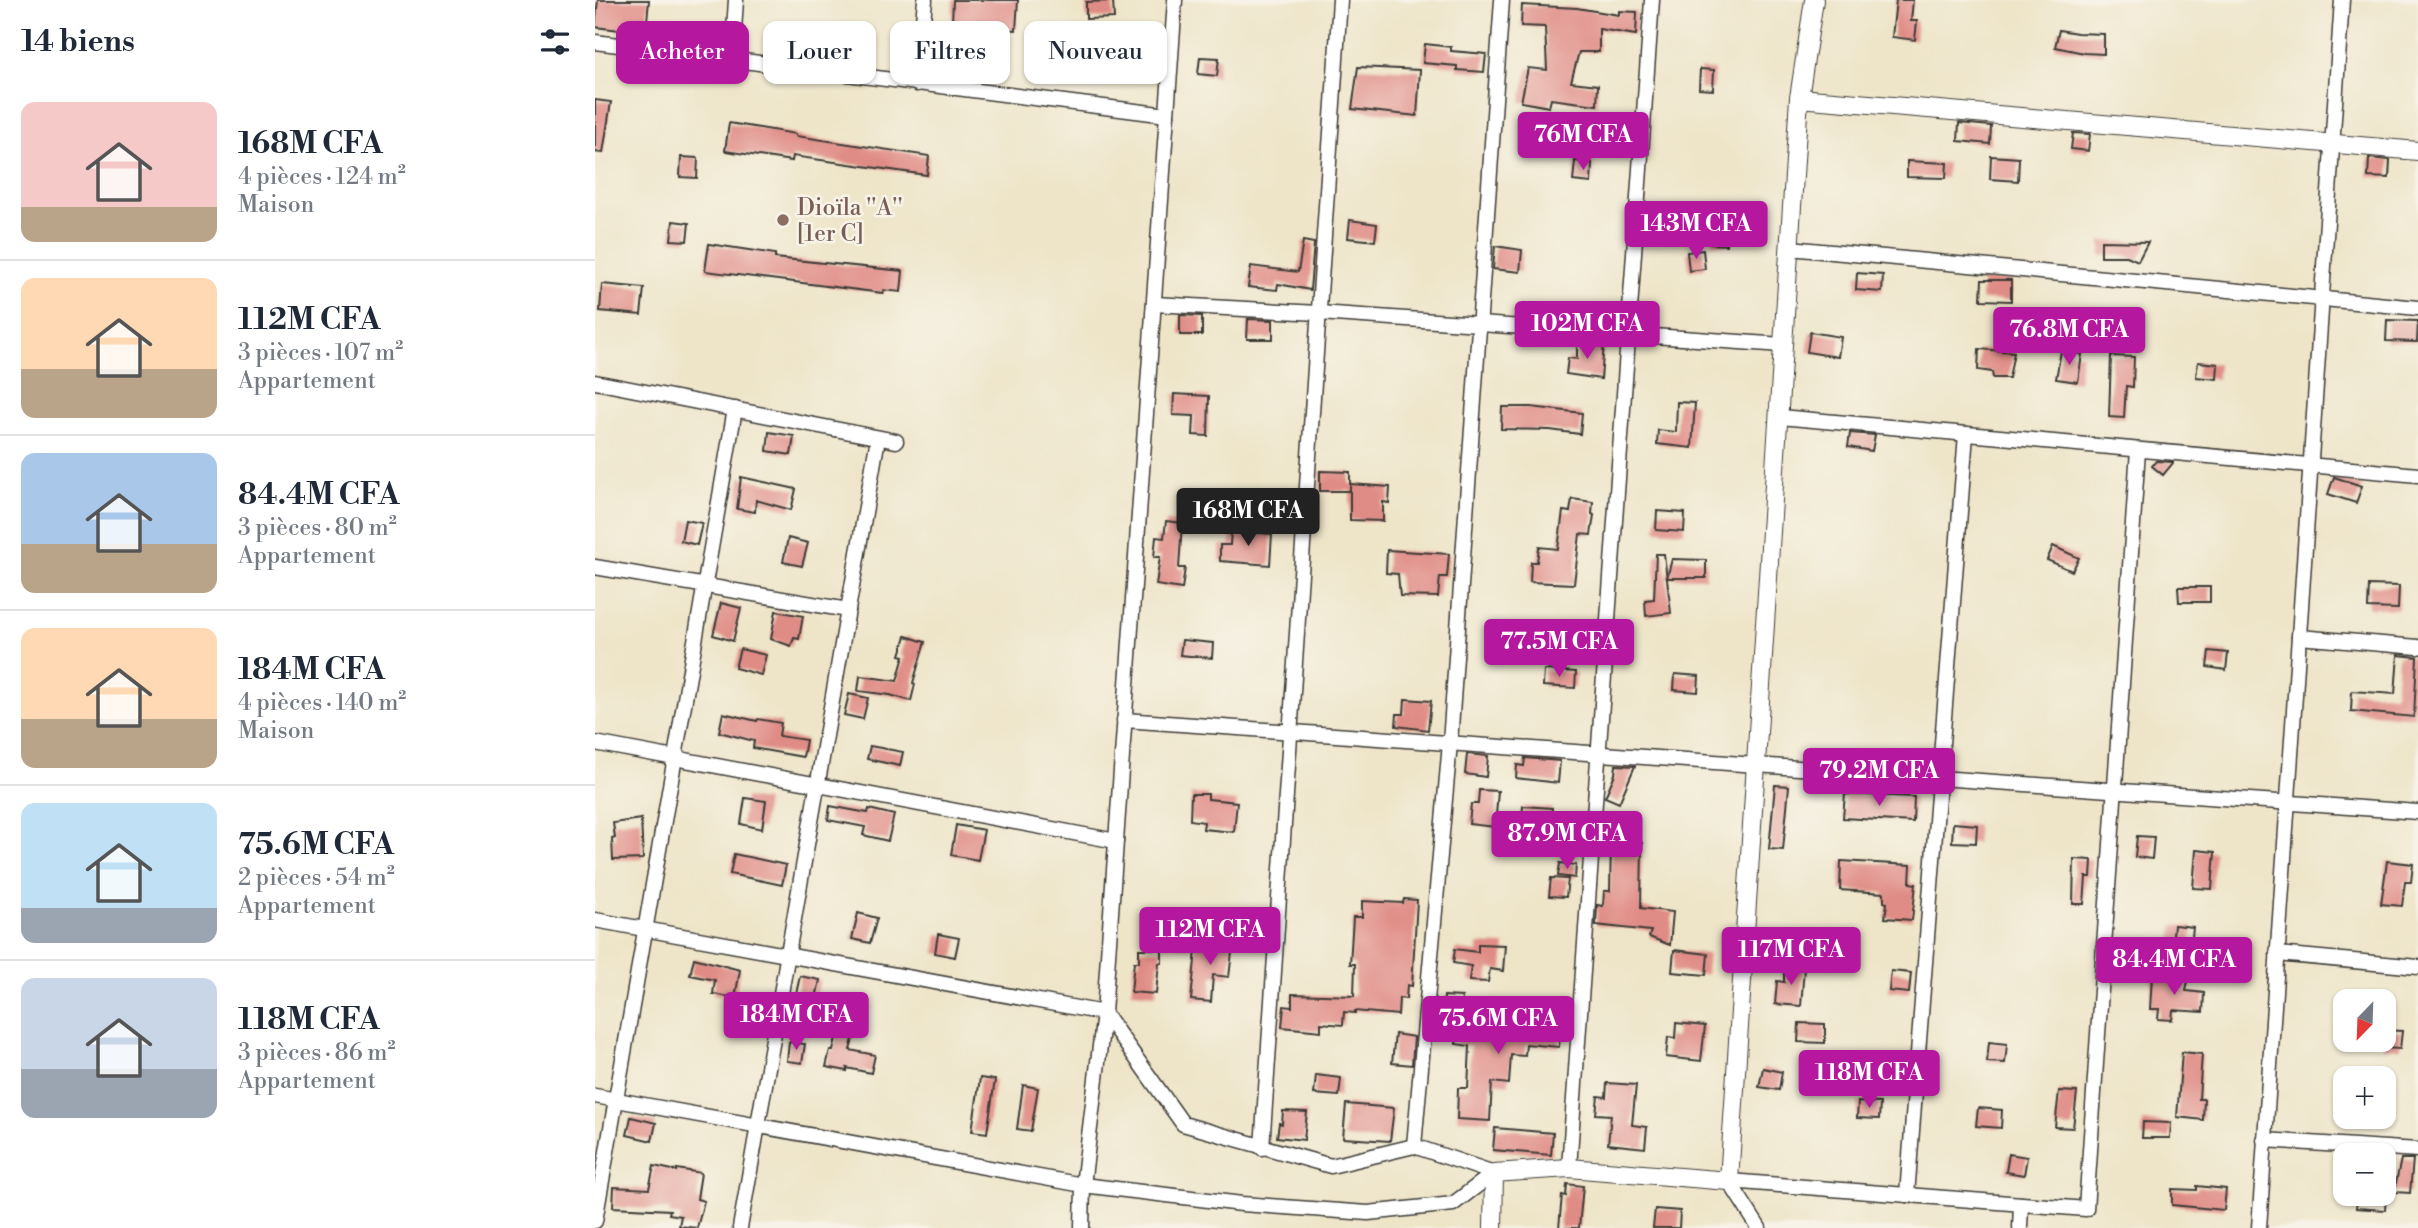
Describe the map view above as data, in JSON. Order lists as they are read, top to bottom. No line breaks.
{"places":["Dioïla ''A'' [1er C]"],"north":"bottom left","page":{"heading":"14 biens","chip":["Acheter","Louer","Filtres","Nouveau"],"list":[{"name":"168M CFA","note":"4 pièces · 124 m² · Maison"},{"name":"112M CFA","note":"3 pièces · 107 m² · Appartement"},{"name":"84.4M CFA","note":"3 pièces · 80 m² · Appartement"},{"name":"184M CFA","note":"4 pièces · 140 m² · Maison"},{"name":"75.6M CFA","note":"2 pièces · 54 m² · Appartement"},{"name":"118M CFA","note":"3 pièces · 86 m² · Appartement"}],"price":["76M CFA","143M CFA","102M CFA","76.8M CFA","168M CFA","77.5M CFA","79.2M CFA","87.9M CFA","112M CFA","117M CFA","84.4M CFA","184M CFA","75.6M CFA","118M CFA"],"map_buttons":["+","−"]}}
